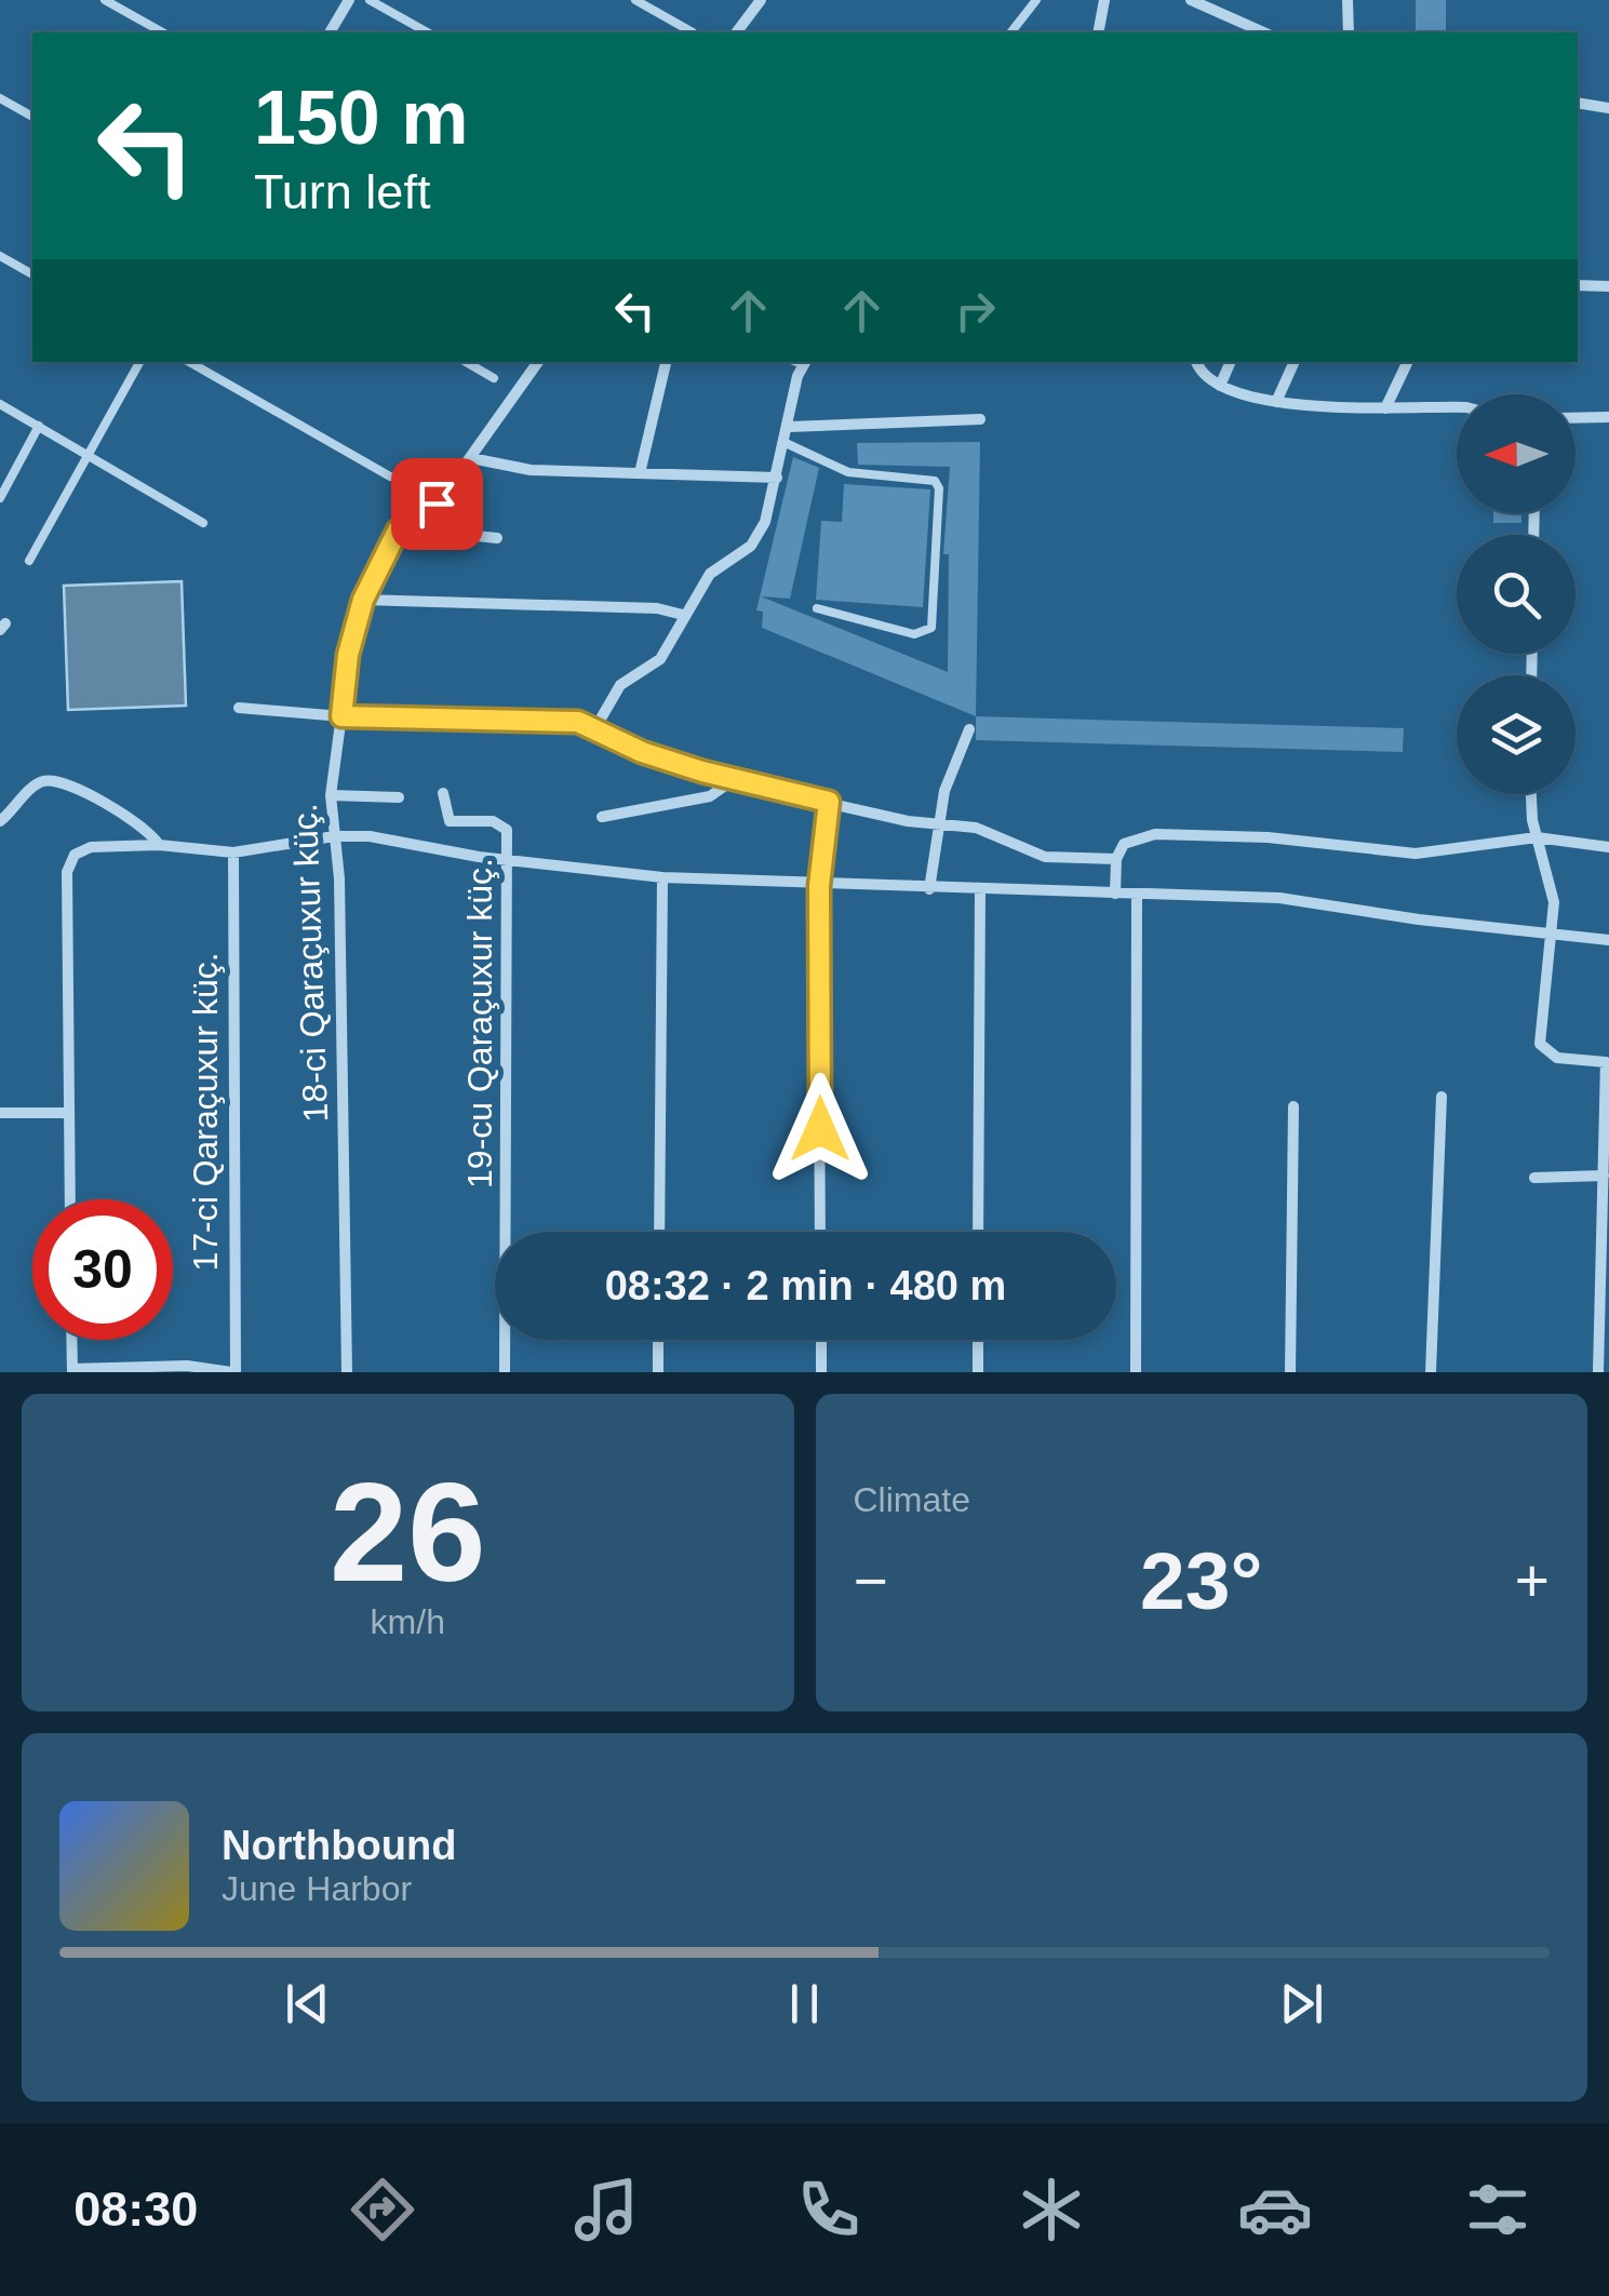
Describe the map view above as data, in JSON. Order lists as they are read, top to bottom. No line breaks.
{"streets":{"street":["18-ci Qaraçuxur küç.","19-cu Qaraçuxur küç.","17-ci Qaraçuxur küç."]},"north":"left","page":{"turn":["150 m","Turn left"],"limit":"30","trip":"08:32 · 2 min · 480 m","tile":[["26","km/h"],"Climate"],"heat":["−","23°","+"],"song":["Northbound","June Harbor"],"tabs":"08:30"}}
